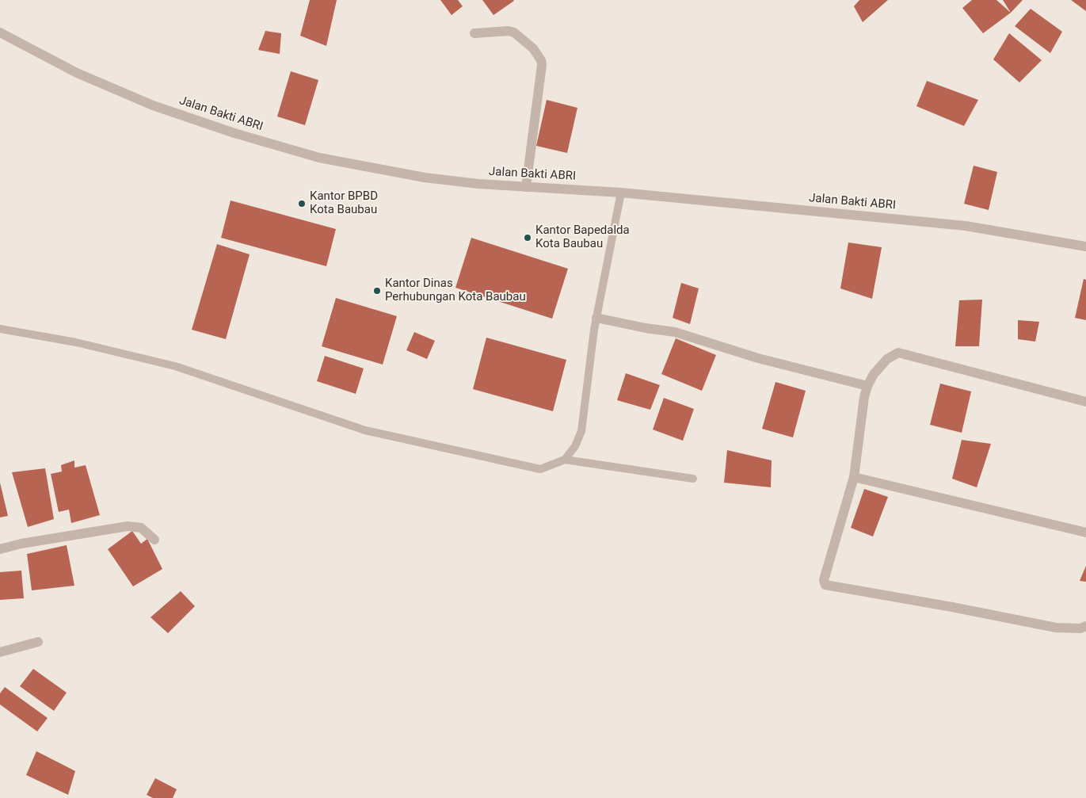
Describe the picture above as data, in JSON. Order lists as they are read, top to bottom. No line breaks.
{"streets":{"street":["Jalan Bakti ABRI"]},"places":["Kantor BPBD Kota Baubau","Kantor Bapedalda Kota Baubau","Kantor Dinas Perhubungan Kota Baubau"]}
